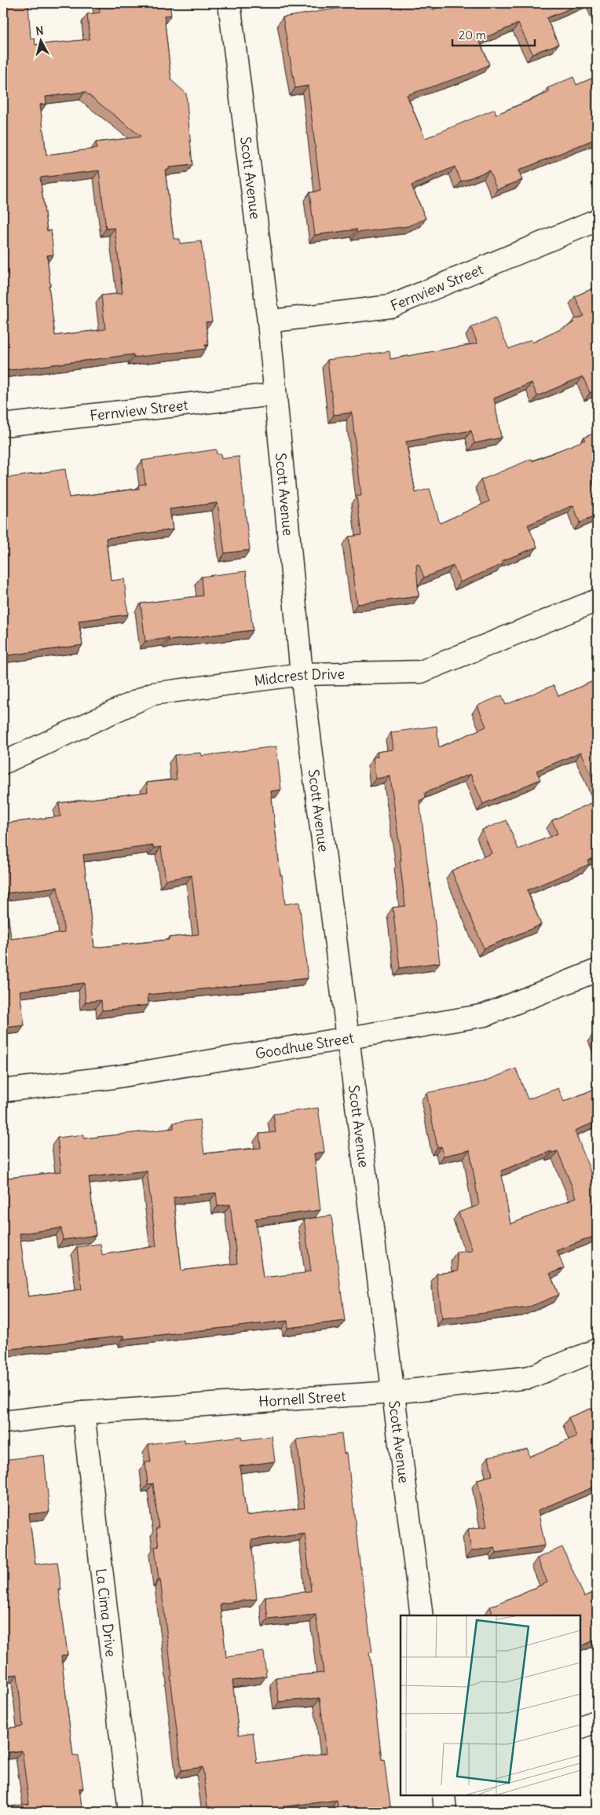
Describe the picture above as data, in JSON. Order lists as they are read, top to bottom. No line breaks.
{"streets":{"street":["Scott Avenue","Fernview Street","Midcrest Drive","Goodhue Street","Hornell Street","La Cima Drive"]},"crossings":[["Scott Avenue","Fernview Street"],["Scott Avenue","Midcrest Drive"],["Scott Avenue","Goodhue Street"],["Scott Avenue","Hornell Street"],["Hornell Street","La Cima Drive"]],"scale_bar":"20 m","north":"top"}
